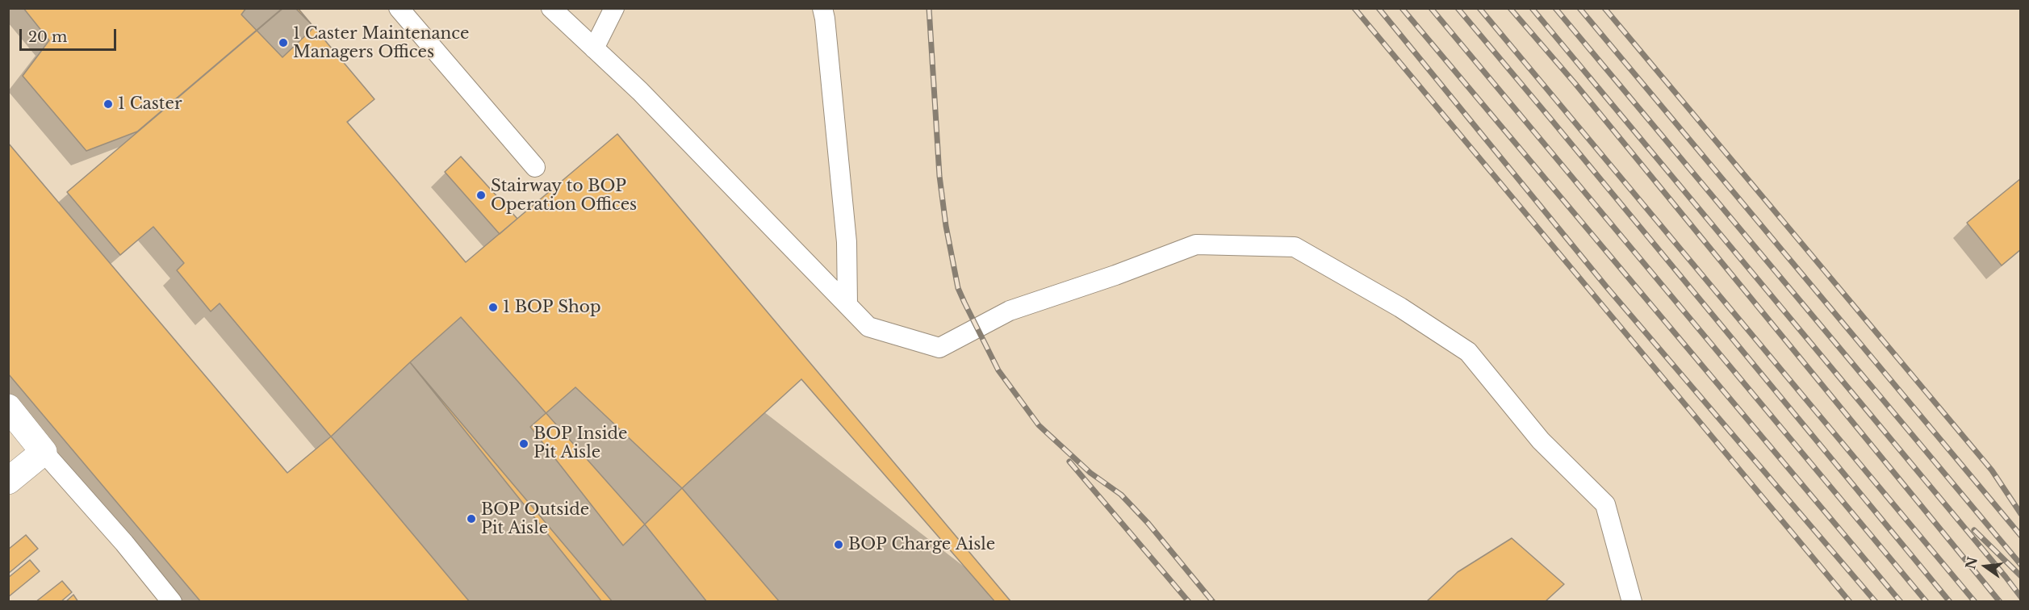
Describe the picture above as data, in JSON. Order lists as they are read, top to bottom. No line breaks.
{"places":["1 Caster Maintenance Managers Offices","1 Caster","Stairway to BOP Operation Offices","1 BOP Shop","BOP Inside Pit Aisle","BOP Outside Pit Aisle","BOP Charge Aisle"],"scale_bar":"20 m","north":"left"}
